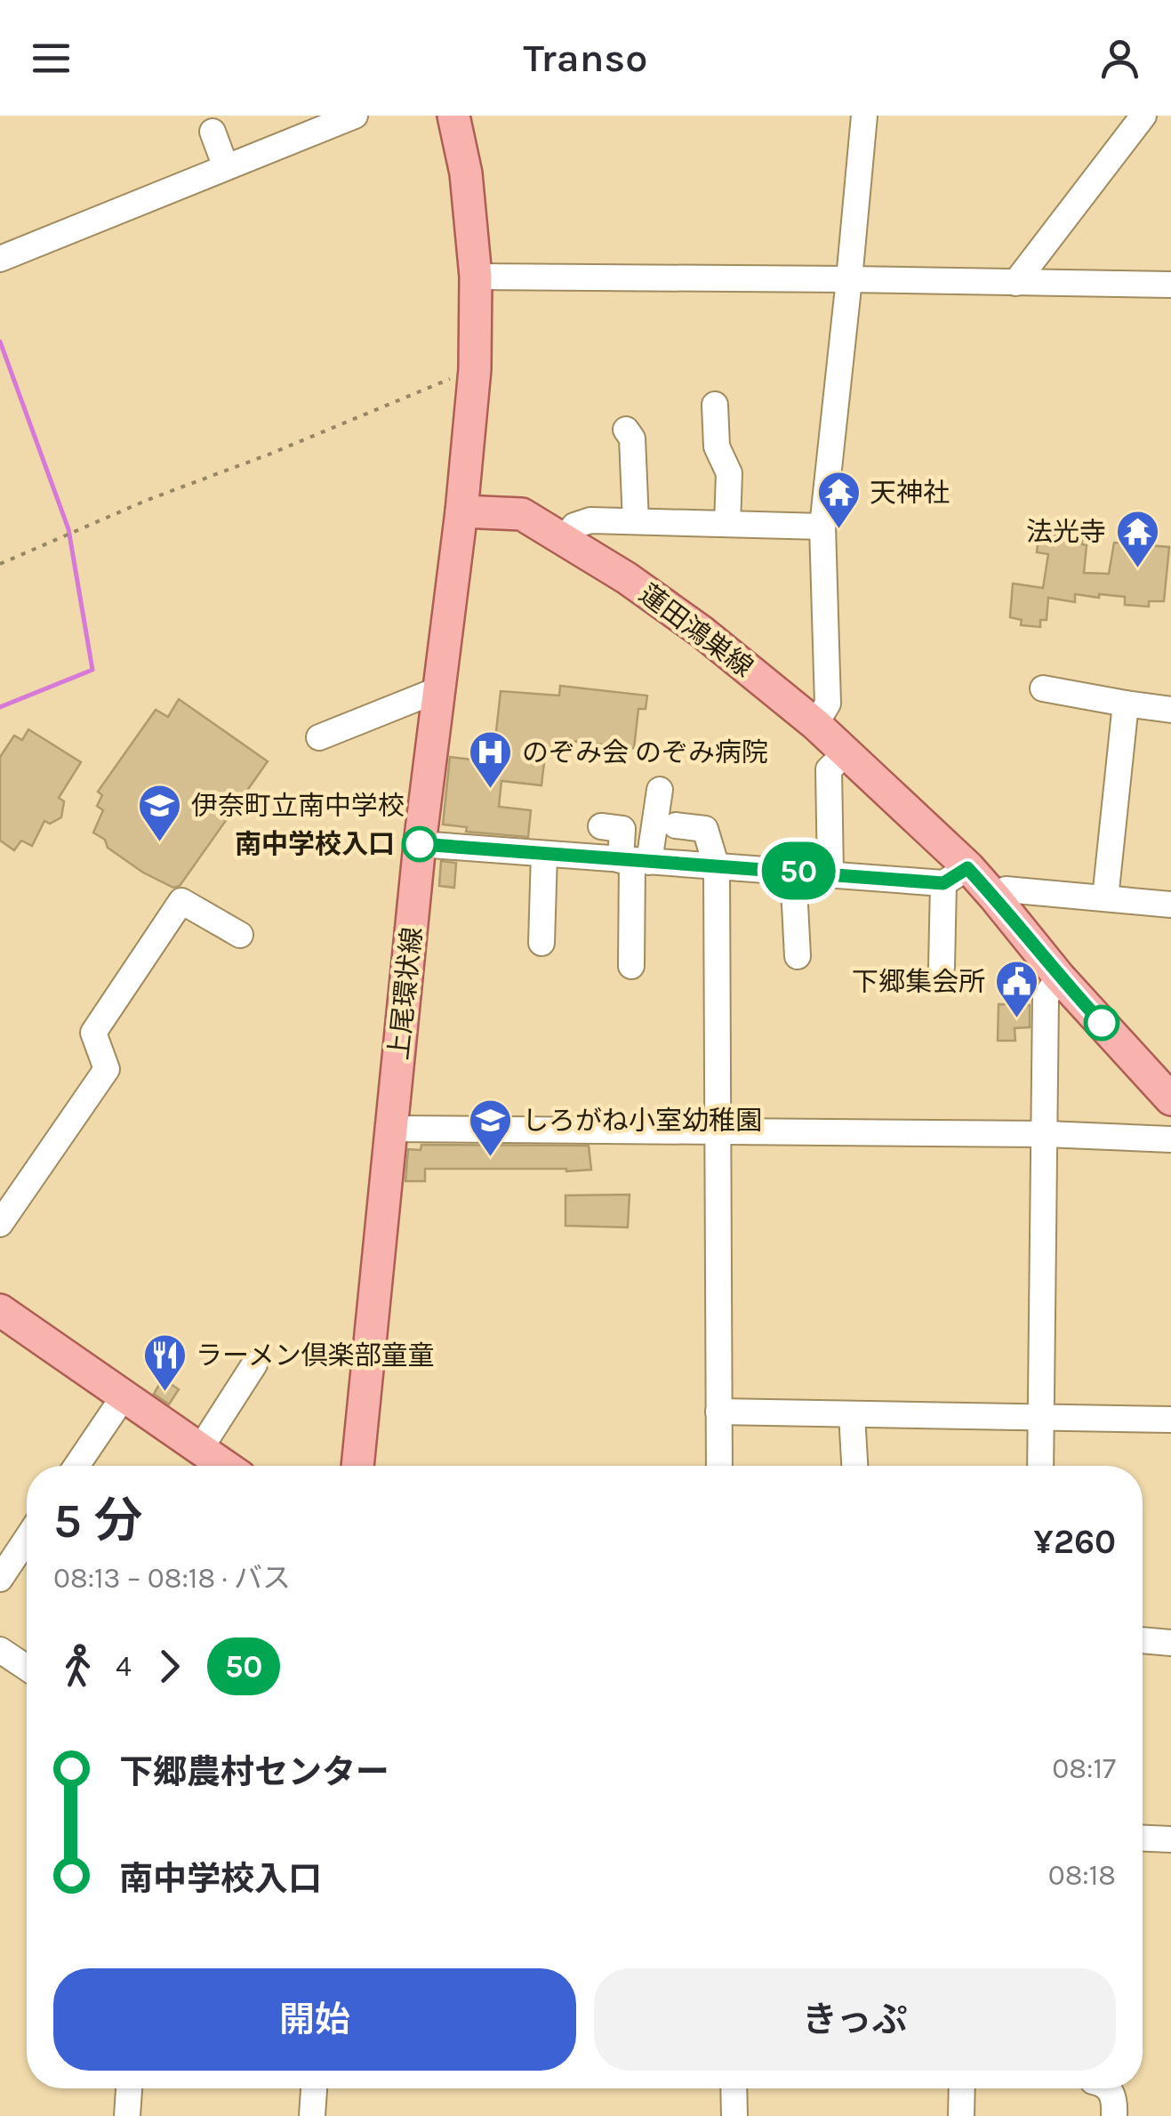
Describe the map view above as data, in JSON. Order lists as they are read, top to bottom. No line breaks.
{"streets":{"main road":["蓮田鴻巣線","上尾環状線"]},"crossings":[["蓮田鴻巣線","上尾環状線"]],"places":{"temple":["天神社","法光寺"],"hospital":["のぞみ会 のぞみ病院"],"school or university":["伊奈町立南中学校","しろがね小室幼稚園"],"other":["南中学校入口"],"public building":["下郷集会所"],"restaurant":["ラーメン倶楽部童童"]},"lines":["bus line 50"],"page":{"header":"Transo","on_map":"50","heading":["5 分","08:13 – 08:18 · バス","¥260"],"legs":["4","50"],"list":[{"name":"下郷農村センター","value":"08:17"},{"name":"南中学校入口","value":"08:18"}],"buttons":["開始","きっぷ"]}}
